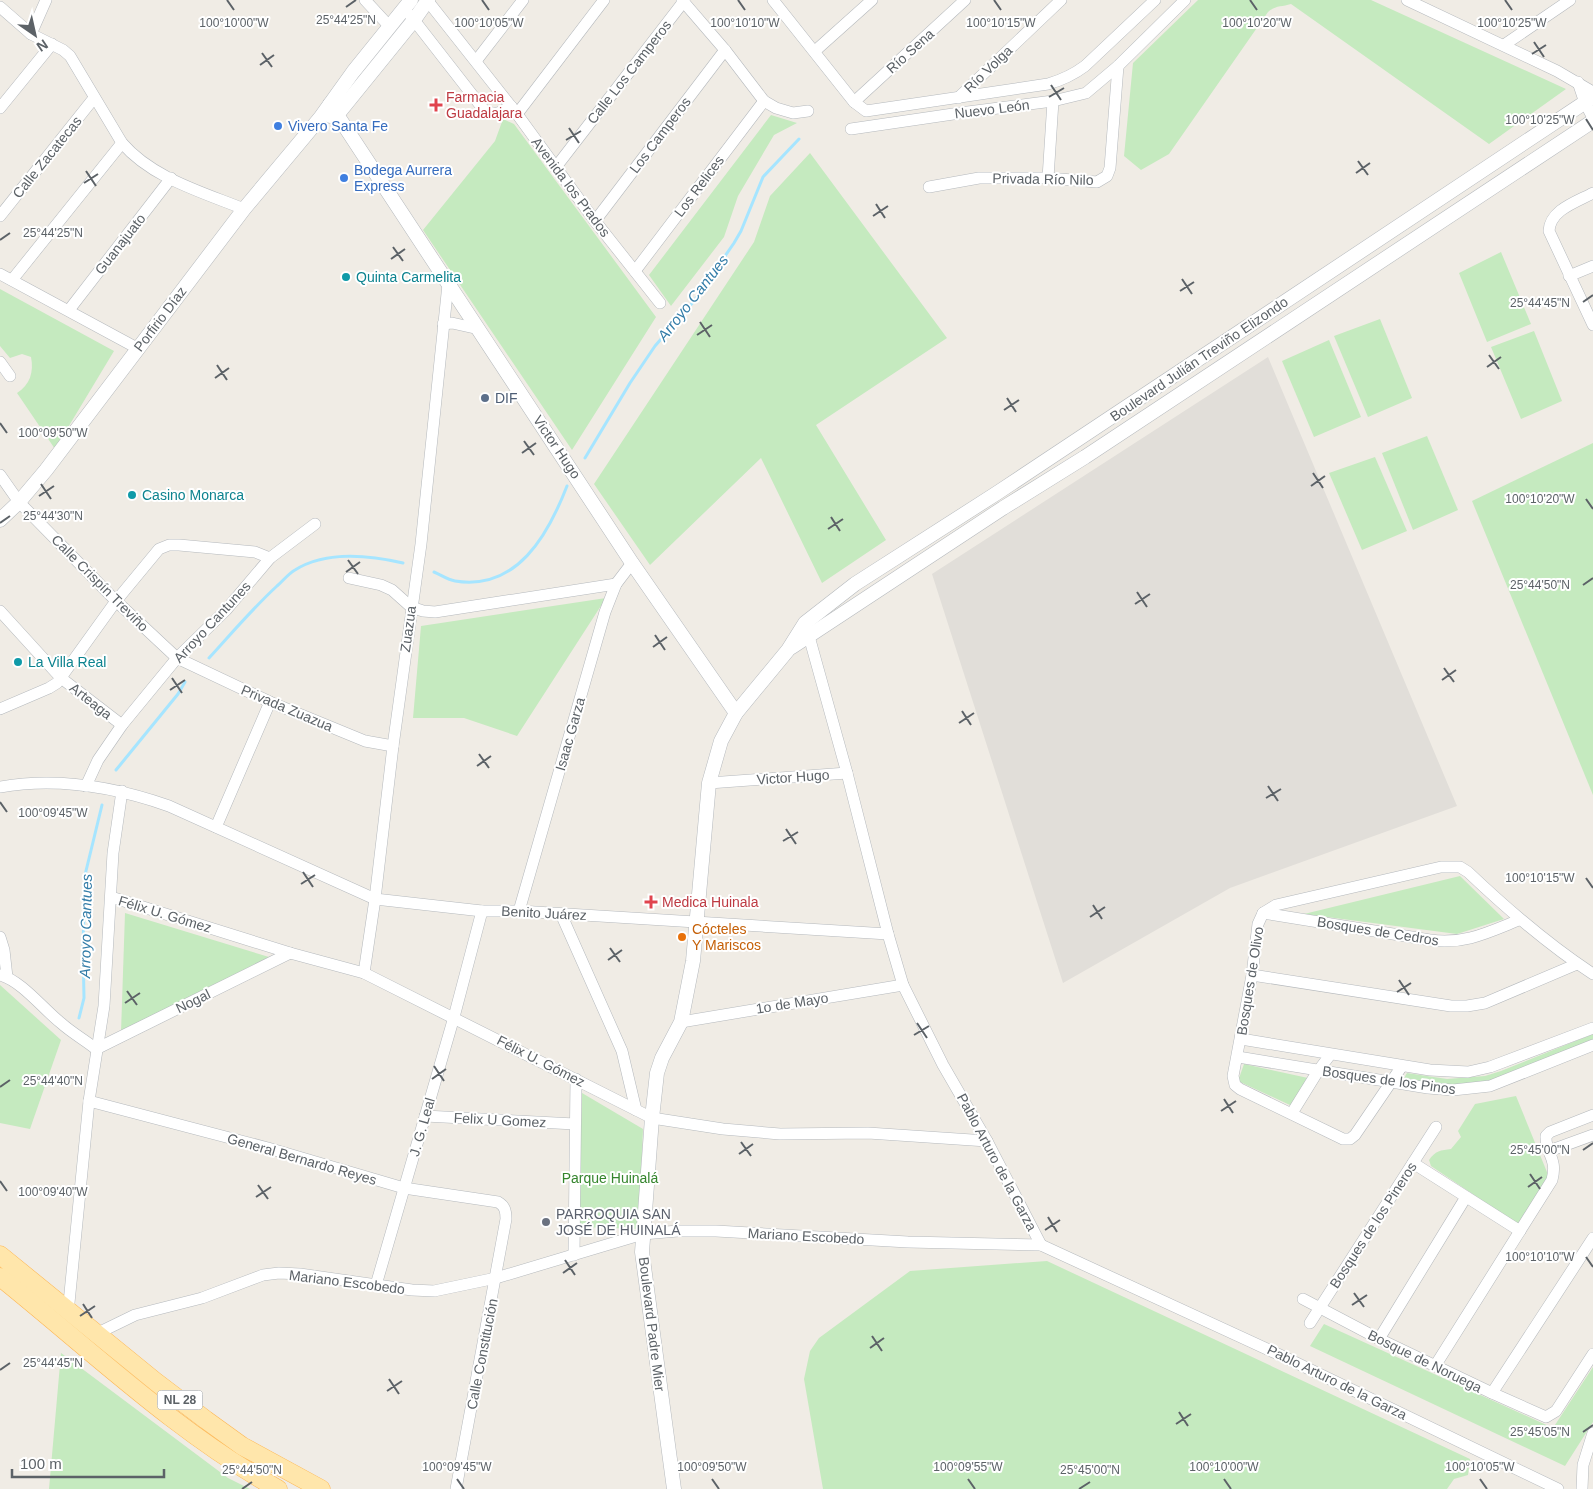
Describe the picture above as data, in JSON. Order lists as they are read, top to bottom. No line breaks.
{"streets":{"main road":["NL 28"],"street":["Río Sena","Río Volga","Calle Los Camperos","Nuevo León","Los Camperos","Calle Zacatecas","Privada Río Nilo","Los Relices","Avenida los Prados","Guanajuato","Porfirio Díaz","Boulevard Julián Treviño Elizondo","Victor Hugo","Calle Crispín Treviño","Arroyo Cantunes","Zuazua","Arteaga","Privada Zuazua","Isaac Garza","Benito Juárez","Félix U. Gómez","Bosques de Cedros","Bosques de Olivo","Nogal","1o de Mayo","Bosques de los Pinos","Felix U Gomez","J. G. Leal","General Bernardo Reyes","Pablo Arturo de la Garza","Bosques de los Pineros","Mariano Escobedo","Boulevard Padre Mier","Calle Constitución","Bosque de Noruega"]},"crossings":[["Río Volga","Nuevo León"],["Calle Los Camperos","Avenida los Prados"],["Nuevo León","Privada Río Nilo"],["Los Camperos","Avenida los Prados"],["Los Relices","Avenida los Prados"],["Porfirio Díaz","Victor Hugo"],["Porfirio Díaz","Calle Crispín Treviño"],["Boulevard Julián Treviño Elizondo","Pablo Arturo de la Garza"],["Boulevard Julián Treviño Elizondo","Boulevard Padre Mier"],["Victor Hugo","Zuazua"],["Victor Hugo","Isaac Garza"],["Victor Hugo","Pablo Arturo de la Garza"],["Victor Hugo","Boulevard Padre Mier"],["Calle Crispín Treviño","Arroyo Cantunes"],["Calle Crispín Treviño","Privada Zuazua"],["Arroyo Cantunes","Arteaga"],["Arroyo Cantunes","Privada Zuazua"],["Arroyo Cantunes","Benito Juárez"],["Zuazua","Privada Zuazua"],["Zuazua","Benito Juárez"],["Zuazua","Félix U. Gómez"],["Isaac Garza","Benito Juárez"],["Benito Juárez","J. G. Leal"],["Benito Juárez","Pablo Arturo de la Garza"],["Benito Juárez","Boulevard Padre Mier"],["Félix U. Gómez","Nogal"],["Félix U. Gómez","J. G. Leal"],["Félix U. Gómez","Pablo Arturo de la Garza"],["Félix U. Gómez","Boulevard Padre Mier"],["Bosques de Cedros","Bosques de Olivo"],["Bosques de Olivo","Bosques de los Pinos"],["1o de Mayo","Pablo Arturo de la Garza"],["1o de Mayo","Boulevard Padre Mier"],["Felix U Gomez","J. G. Leal"],["J. G. Leal","General Bernardo Reyes"],["J. G. Leal","Mariano Escobedo"],["General Bernardo Reyes","Calle Constitución"],["Pablo Arturo de la Garza","Mariano Escobedo"],["Pablo Arturo de la Garza","Boulevard Padre Mier"],["Bosques de los Pineros","Bosque de Noruega"],["Mariano Escobedo","Boulevard Padre Mier"],["Mariano Escobedo","Calle Constitución"],["Mariano Escobedo","NL 28"]],"water":["Arroyo Cantues"],"parks":["Parque Huinalá"],"places":{"health":["Farmacia Guadalajara","Medica Huinala"],"other":["Vivero Santa Fe","Bodega Aurrera Express","Quinta Carmelita","DIF","Casino Monarca","La Villa Real","Cócteles Y Mariscos","PARROQUIA SAN JOSÉ DE HUINALÁ"]},"scale_bar":"100 m","north":"bottom right","coordinates":["25°44'25\"N","100°10'00\"W","100°10'05\"W","100°10'10\"W","100°10'15\"W","100°10'20\"W","100°10'25\"W","25°44'45\"N","100°09'50\"W","25°44'30\"N","25°44'50\"N","100°09'45\"W","25°44'40\"N","25°45'00\"N","100°09'40\"W","25°45'05\"N","100°09'55\"W"]}
